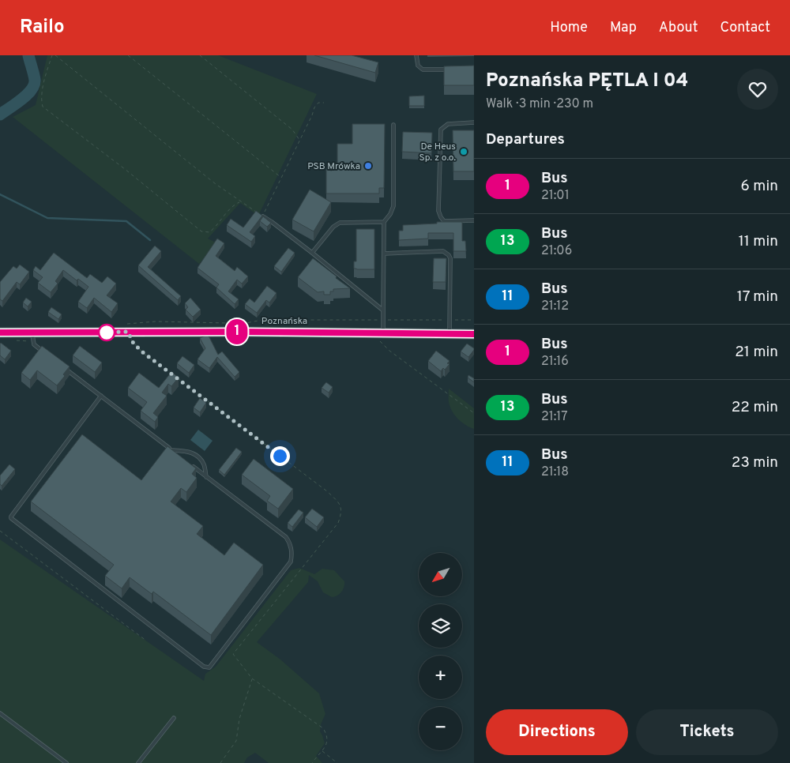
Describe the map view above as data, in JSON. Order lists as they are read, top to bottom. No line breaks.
{"streets":{"street":["Poznańska"]},"places":["De Heus Sp. z o.o.","PSB Mrówka"],"lines":["bus line 1"],"north":"bottom left","page":{"header":"Railo","nav":["Home","Map","About","Contact"],"on_map":"1","heading":[["Poznańska PĘTLA I 04","Walk · 3 min · 230 m"],"Departures"],"list":[{"mark":"1","name":"Bus","note":"21:01","value":"6 min"},{"mark":"13","name":"Bus","note":"21:06","value":"11 min"},{"mark":"11","name":"Bus","note":"21:12","value":"17 min"},{"mark":"1","name":"Bus","note":"21:16","value":"21 min"},{"mark":"13","name":"Bus","note":"21:17","value":"22 min"},{"mark":"11","name":"Bus","note":"21:18","value":"23 min"}],"map_buttons":["+","−"],"buttons":["Directions","Tickets"]}}
